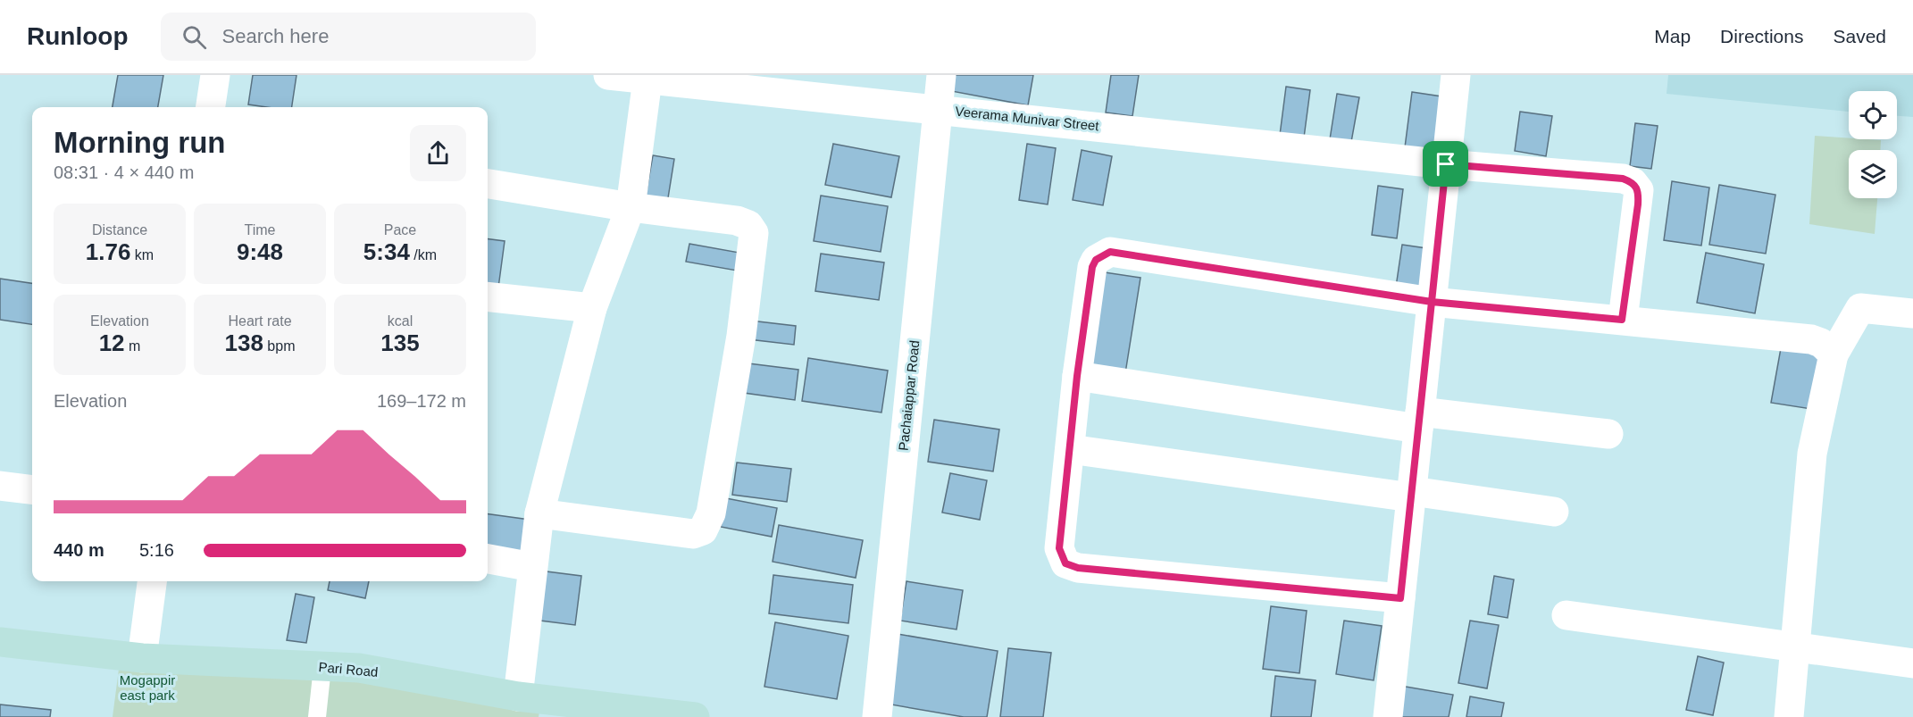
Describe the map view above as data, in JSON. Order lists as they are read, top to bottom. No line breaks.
{"streets":{"main road":["Pari Road"],"street":["Veerama Munivar Street","Pachaiappar Road"]},"crossings":[["Veerama Munivar Street","Pachaiappar Road"]],"parks":["Mogappir east park"],"page":{"header":"Runloop","search":"Search here","nav":["Map","Directions","Saved"],"heading":["Morning run","08:31 · 4 × 440 m"],"stats":[["Distance","1.76 km"],["Time","9:48"],["Pace","5:34 /km"],["Elevation","12 m"],["Heart rate","138 bpm"],["kcal","135"]],"chart":["Elevation","169–172 m"],"list":[{"name":"440 m","note":"5:16"}]}}
